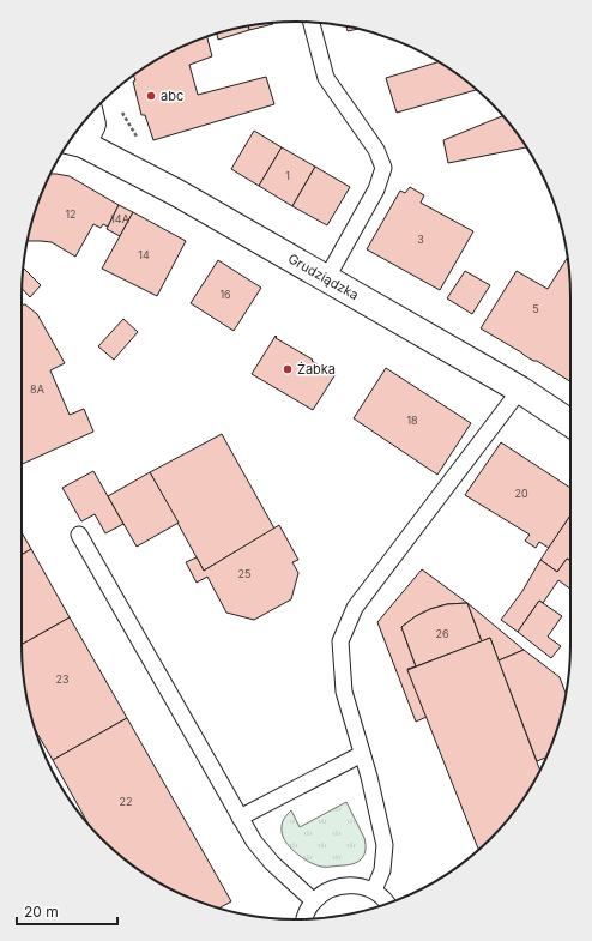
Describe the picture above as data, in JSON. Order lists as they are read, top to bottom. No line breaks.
{"streets":{"street":["Grudziądzka"]},"places":["abc","Żabka"],"house_numbers":["1","12","14A","3","14","16","5","8A","18","20","25","26","23","22"],"scale_bar":"20 m"}
